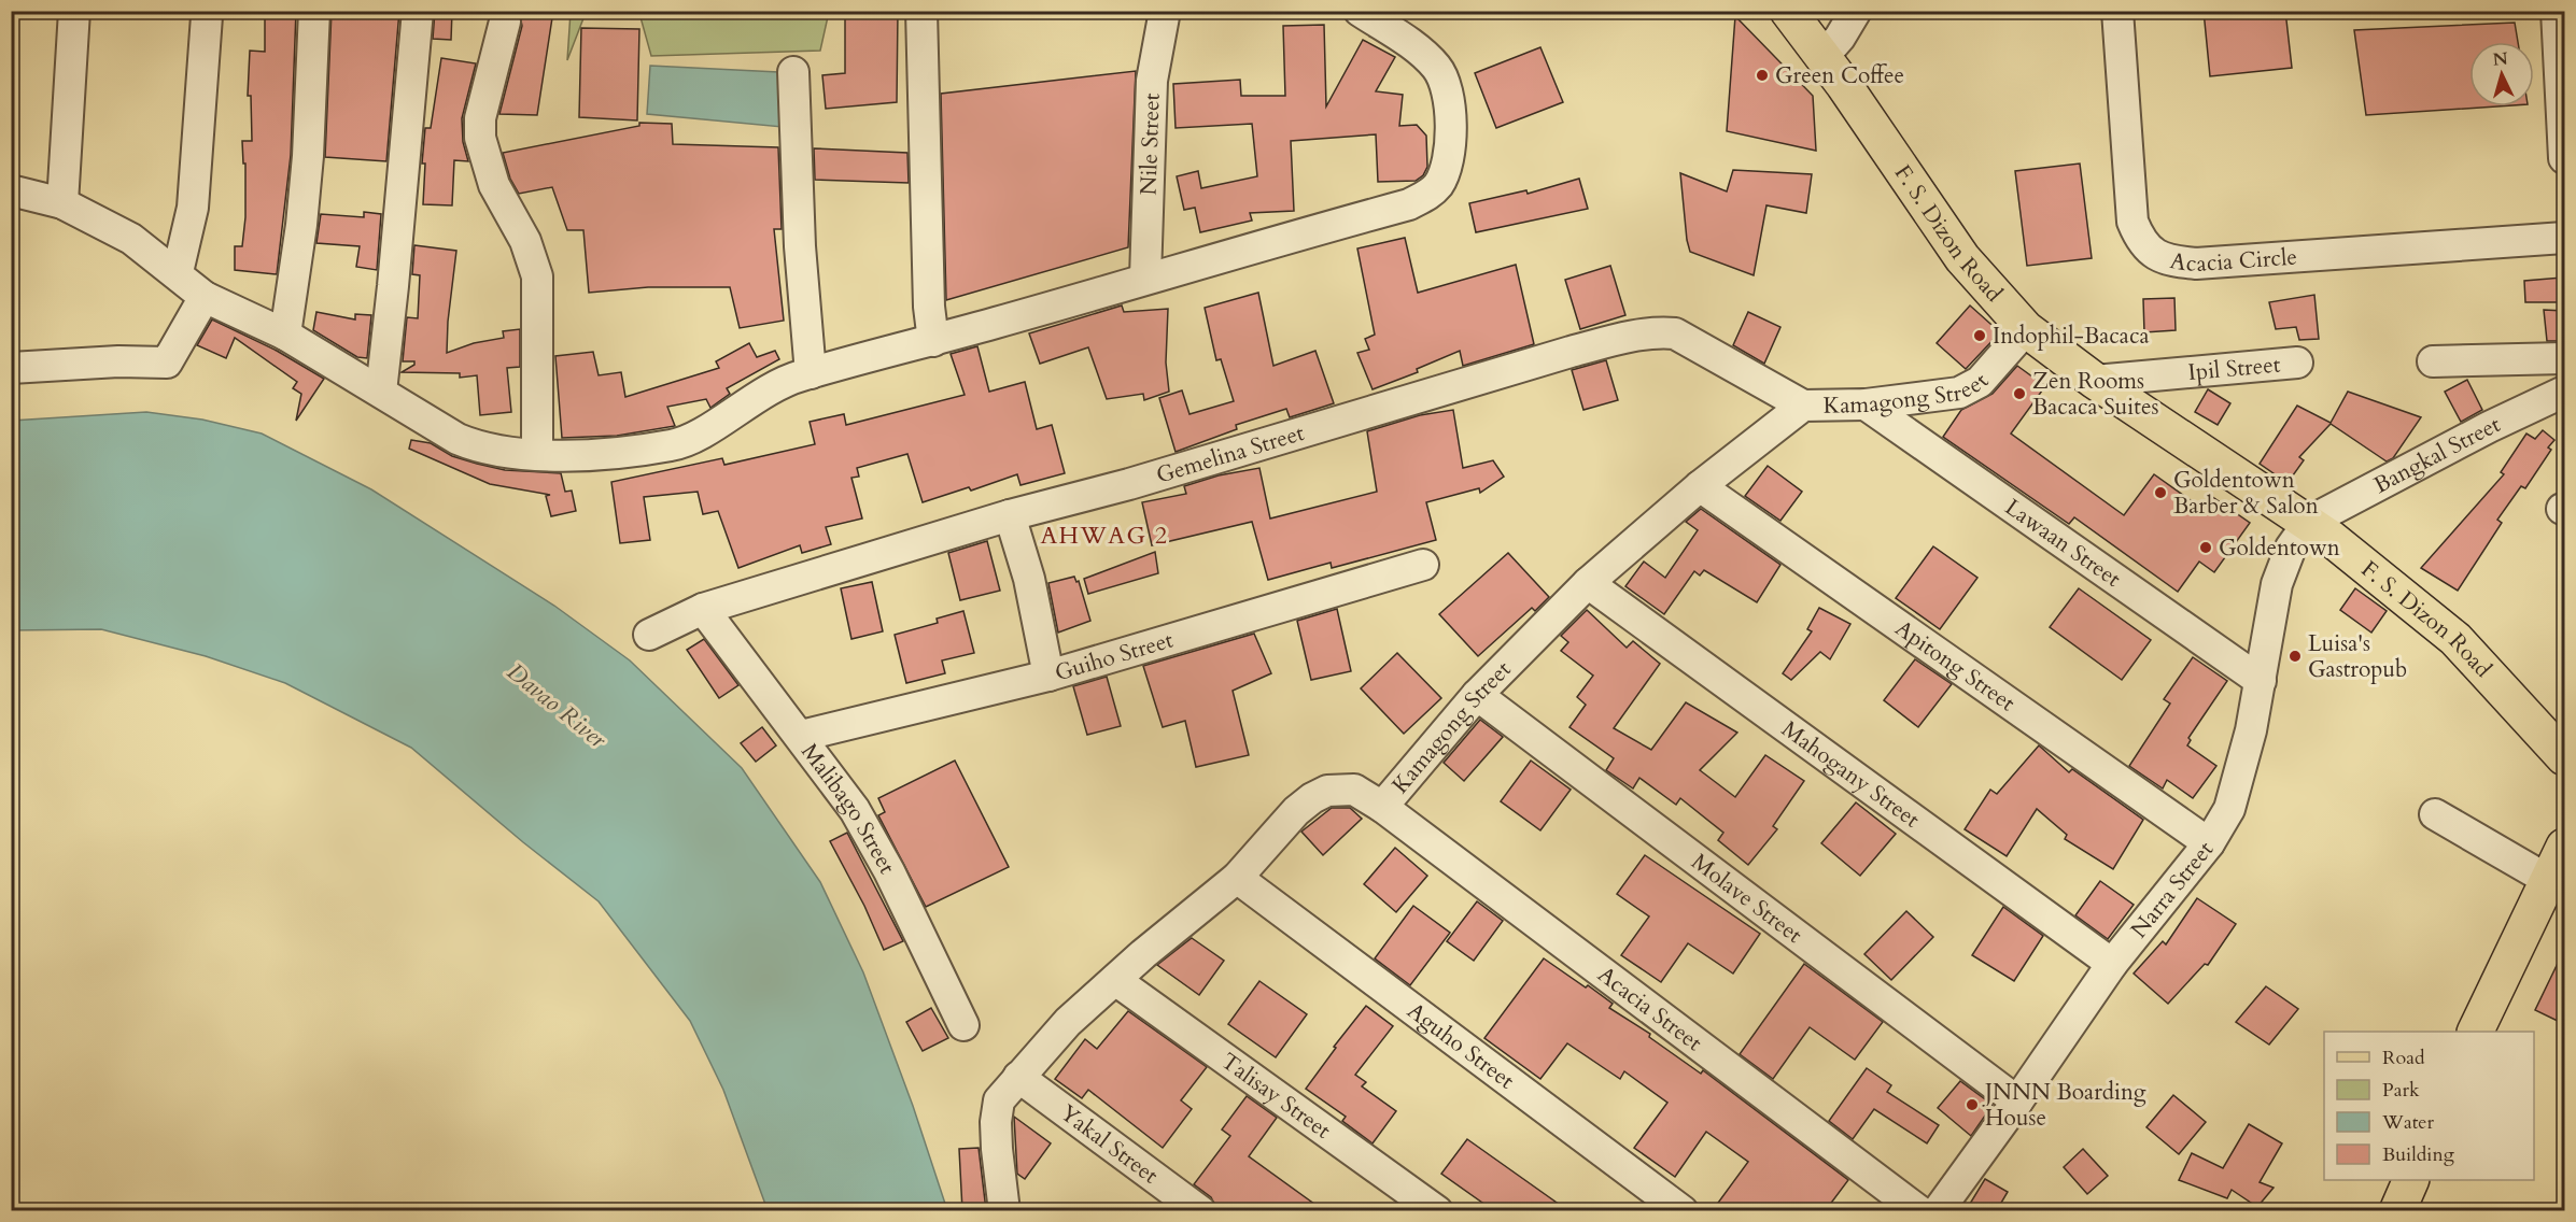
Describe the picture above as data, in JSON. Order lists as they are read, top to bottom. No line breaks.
{"streets":{"main road":["F. S. Dizon Road"],"street":["Nile Street","Acacia Circle","Ipil Street","Kamagong Street","Gemelina Street","Bangkal Street","Lawaan Street","Guiho Street","Apitong Street","Mahogany Street","Malibago Street","Narra Street","Molave Street","Acacia Street","Aguho Street","Talisay Street","Yakal Street"]},"crossings":[["F. S. Dizon Road","Ipil Street"],["F. S. Dizon Road","Kamagong Street"],["F. S. Dizon Road","Bangkal Street"],["F. S. Dizon Road","Narra Street"],["Kamagong Street","Gemelina Street"],["Kamagong Street","Lawaan Street"],["Kamagong Street","Apitong Street"],["Kamagong Street","Mahogany Street"],["Kamagong Street","Molave Street"],["Kamagong Street","Acacia Street"],["Kamagong Street","Aguho Street"],["Kamagong Street","Talisay Street"],["Kamagong Street","Yakal Street"],["Gemelina Street","Malibago Street"],["Bangkal Street","Narra Street"],["Lawaan Street","Narra Street"],["Guiho Street","Malibago Street"],["Apitong Street","Narra Street"],["Mahogany Street","Narra Street"],["Narra Street","Molave Street"]],"districts":["AHWAG 2"],"water":["Davao River"],"places":["Green Coffee","Indophil-Bacaca","Zen Rooms Bacaca Suites","Goldentown Barber & Salon","Goldentown","Luisa's Gastropub","JNNN Boarding House"],"legend":["Road","Park","Water","Building"],"north":"top"}
